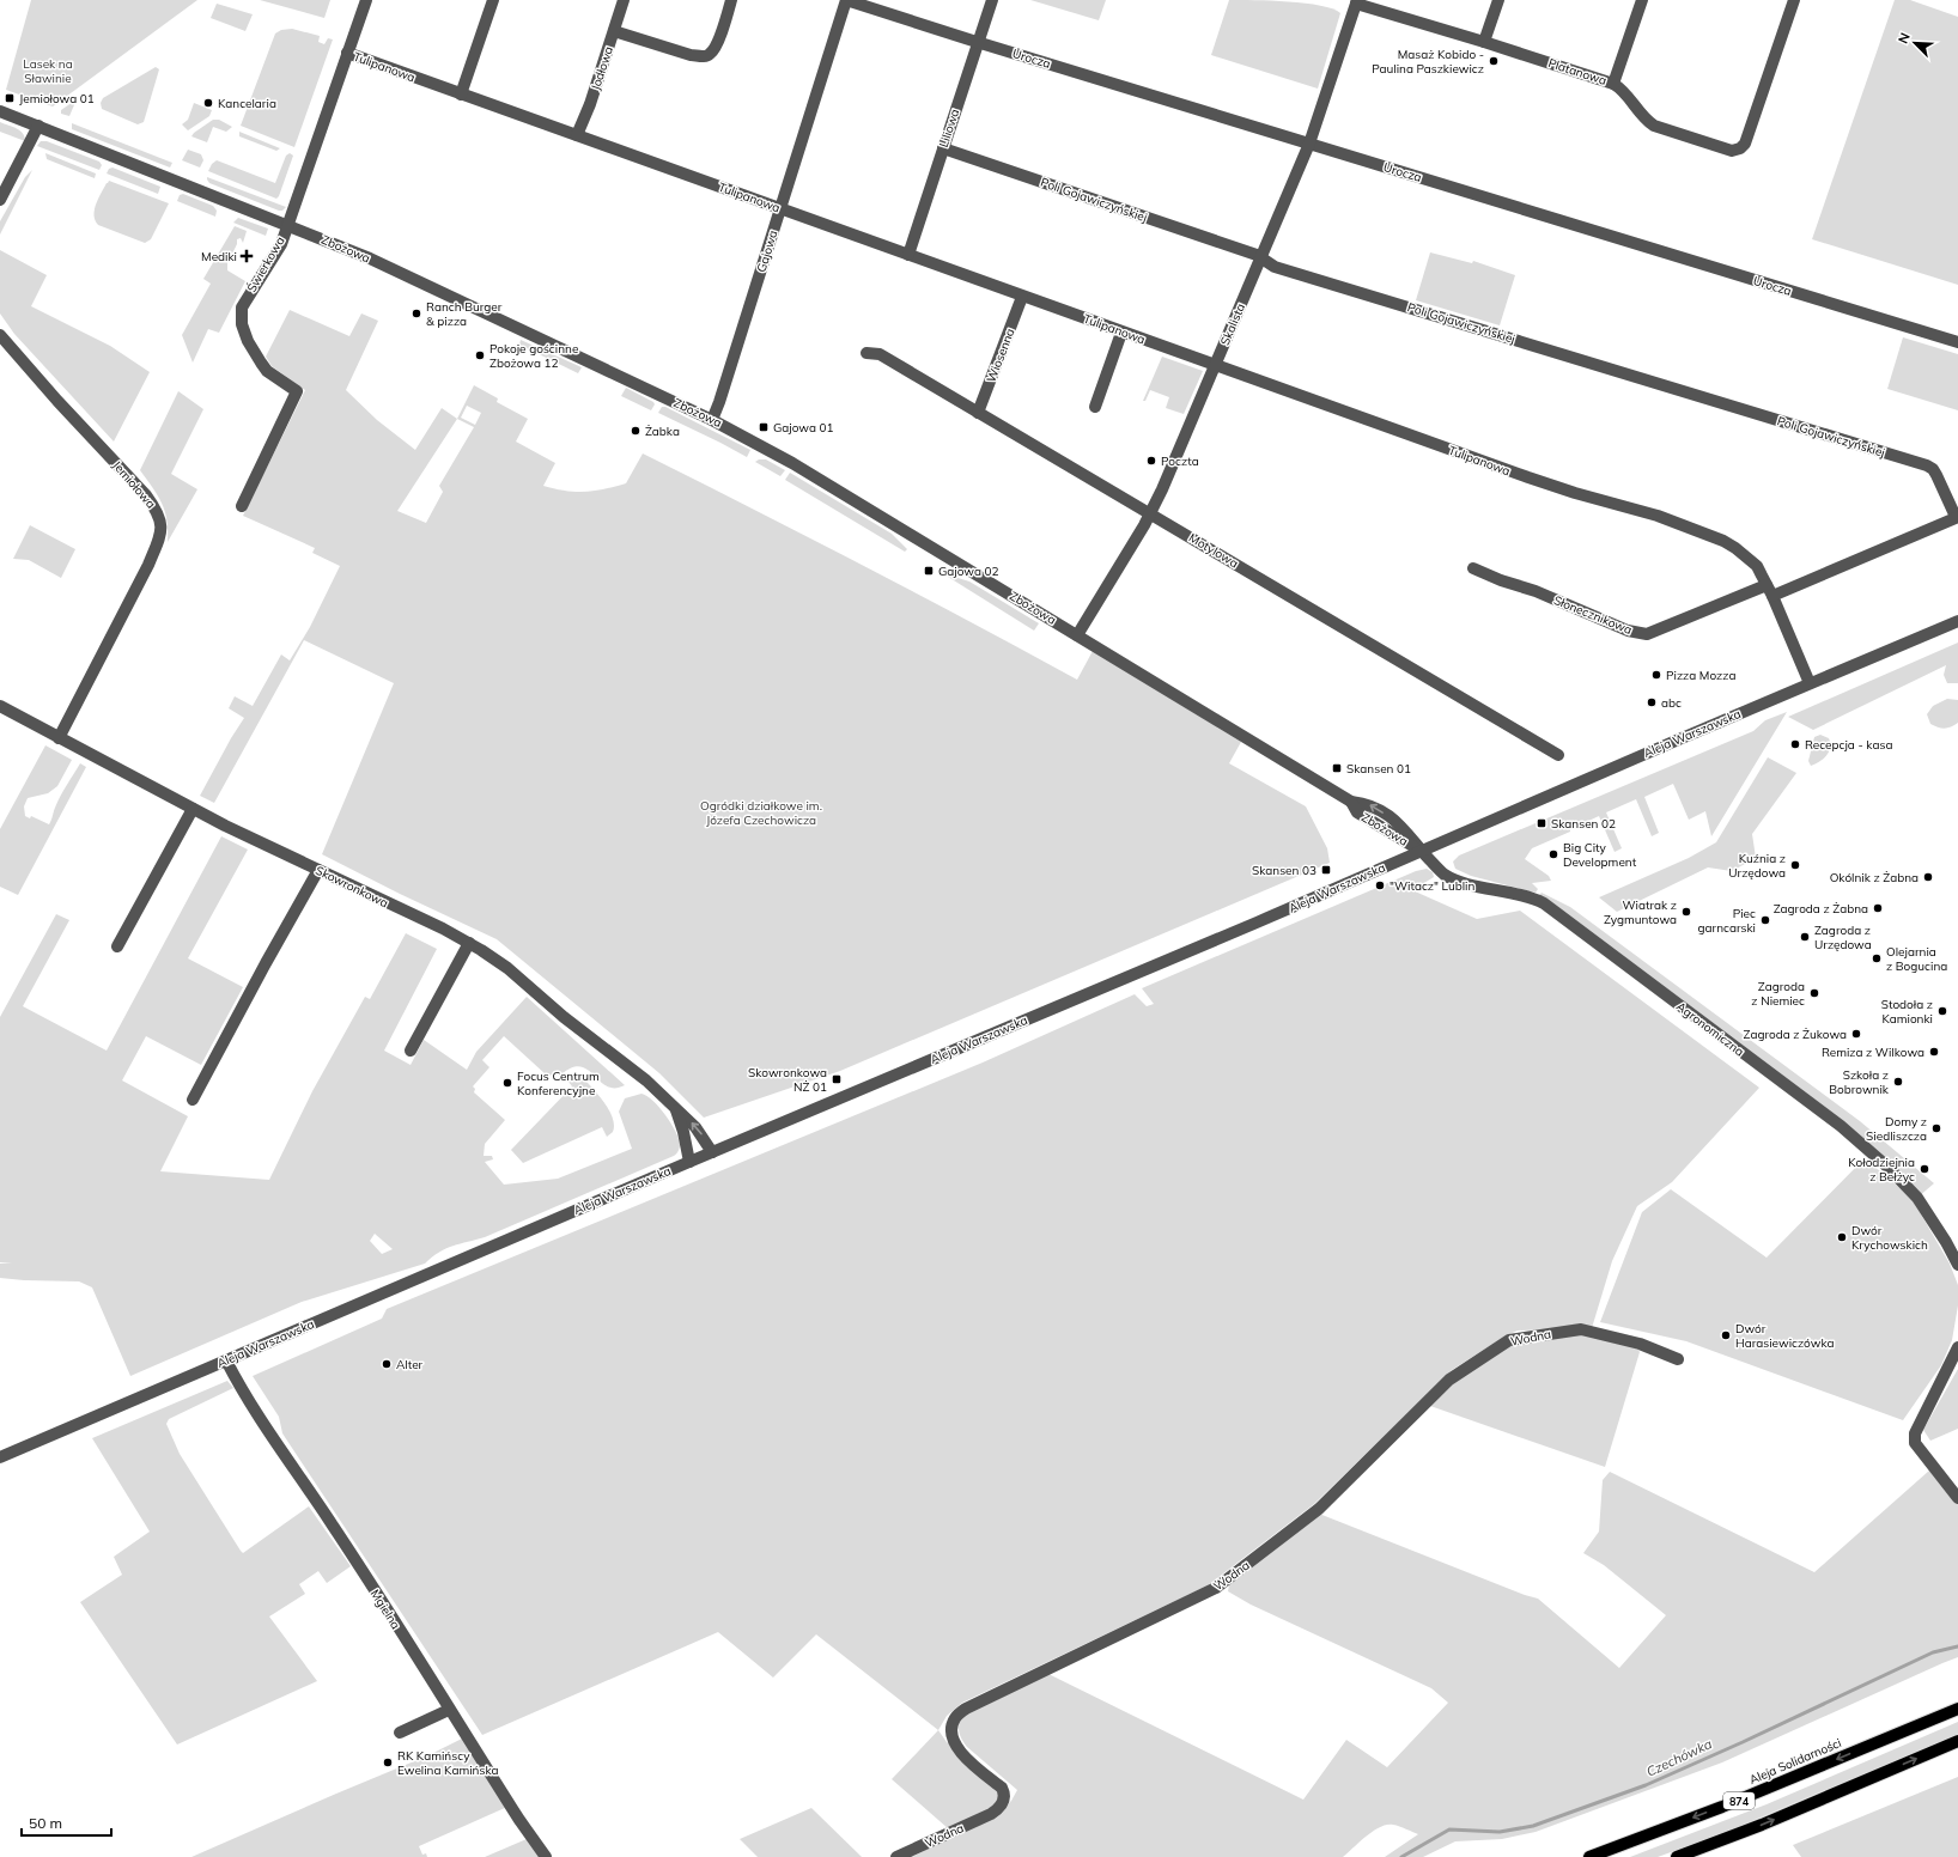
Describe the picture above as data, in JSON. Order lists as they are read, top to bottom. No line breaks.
{"streets":{"main road":["Aleja Solidarności","874"],"street":["Urocza","Tulipanowa","Jodłowa","Platanowa","Liliowa","Poli Gojawiczyńskiej","Zbożowa","Gajowa","Świerkowa","Skalista","Wiosenna","Jemiołowa","Motylowa","Słonecznikowa","Aleja Warszawska","Skowronkowa","Agronomiczna","Wodna","Mgielna"]},"crossings":[["Urocza","Liliowa"],["Urocza","Gajowa"],["Urocza","Skalista"],["Tulipanowa","Jodłowa"],["Tulipanowa","Liliowa"],["Tulipanowa","Gajowa"],["Tulipanowa","Świerkowa"],["Tulipanowa","Skalista"],["Tulipanowa","Wiosenna"],["Tulipanowa","Słonecznikowa"],["Tulipanowa","Aleja Warszawska"],["Platanowa","Skalista"],["Liliowa","Poli Gojawiczyńskiej"],["Poli Gojawiczyńskiej","Skalista"],["Poli Gojawiczyńskiej","Słonecznikowa"],["Zbożowa","Gajowa"],["Zbożowa","Świerkowa"],["Zbożowa","Skalista"],["Zbożowa","Aleja Warszawska"],["Zbożowa","Agronomiczna"],["Skalista","Motylowa"],["Wiosenna","Motylowa"],["Jemiołowa","Skowronkowa"],["Aleja Warszawska","Skowronkowa"],["Aleja Warszawska","Agronomiczna"],["Aleja Warszawska","Mgielna"]],"water":["Czechówka"],"parks":["Lasek na Sławinie","Ogródki działkowe im. Józefa Czechowicza"],"places":{"other":["Masaż Kobido - Paulina Paszkiewicz","Kancelaria","Ranch Burger & pizza","Pokoje gościnne Zbożowa 12","Żabka","Poczta","Pizza Mozza","abc","Recepcja - kasa","Big City Development","Kuźnia z Urzędowa","Okólnik z Żabna","\"Witacz\" Lublin","Zagroda z Żabna","Wiatrak z Zygmuntowa","Piec garncarski","Zagroda z Urzędowa","Olejarnia z Bogucina","Zagroda z Niemiec","Stodoła z Kamionki","Zagroda z Żukowa","Remiza z Wilkowa","Szkoła z Bobrownik","Focus Centrum Konferencyjne","Domy z Siedliszcza","Kołodziejnia z Bełżyc","Dwór Krychowskich","Dwór Harasiewiczówka","Alter","RK Kamińscy Ewelina Kamińska"],"transit":["Jemiołowa 01","Gajowa 01","Gajowa 02","Skansen 01","Skansen 02","Skansen 03","Skowronkowa NŻ 01"],"health":["Mediki"]},"scale_bar":"50 m","north":"top left"}
